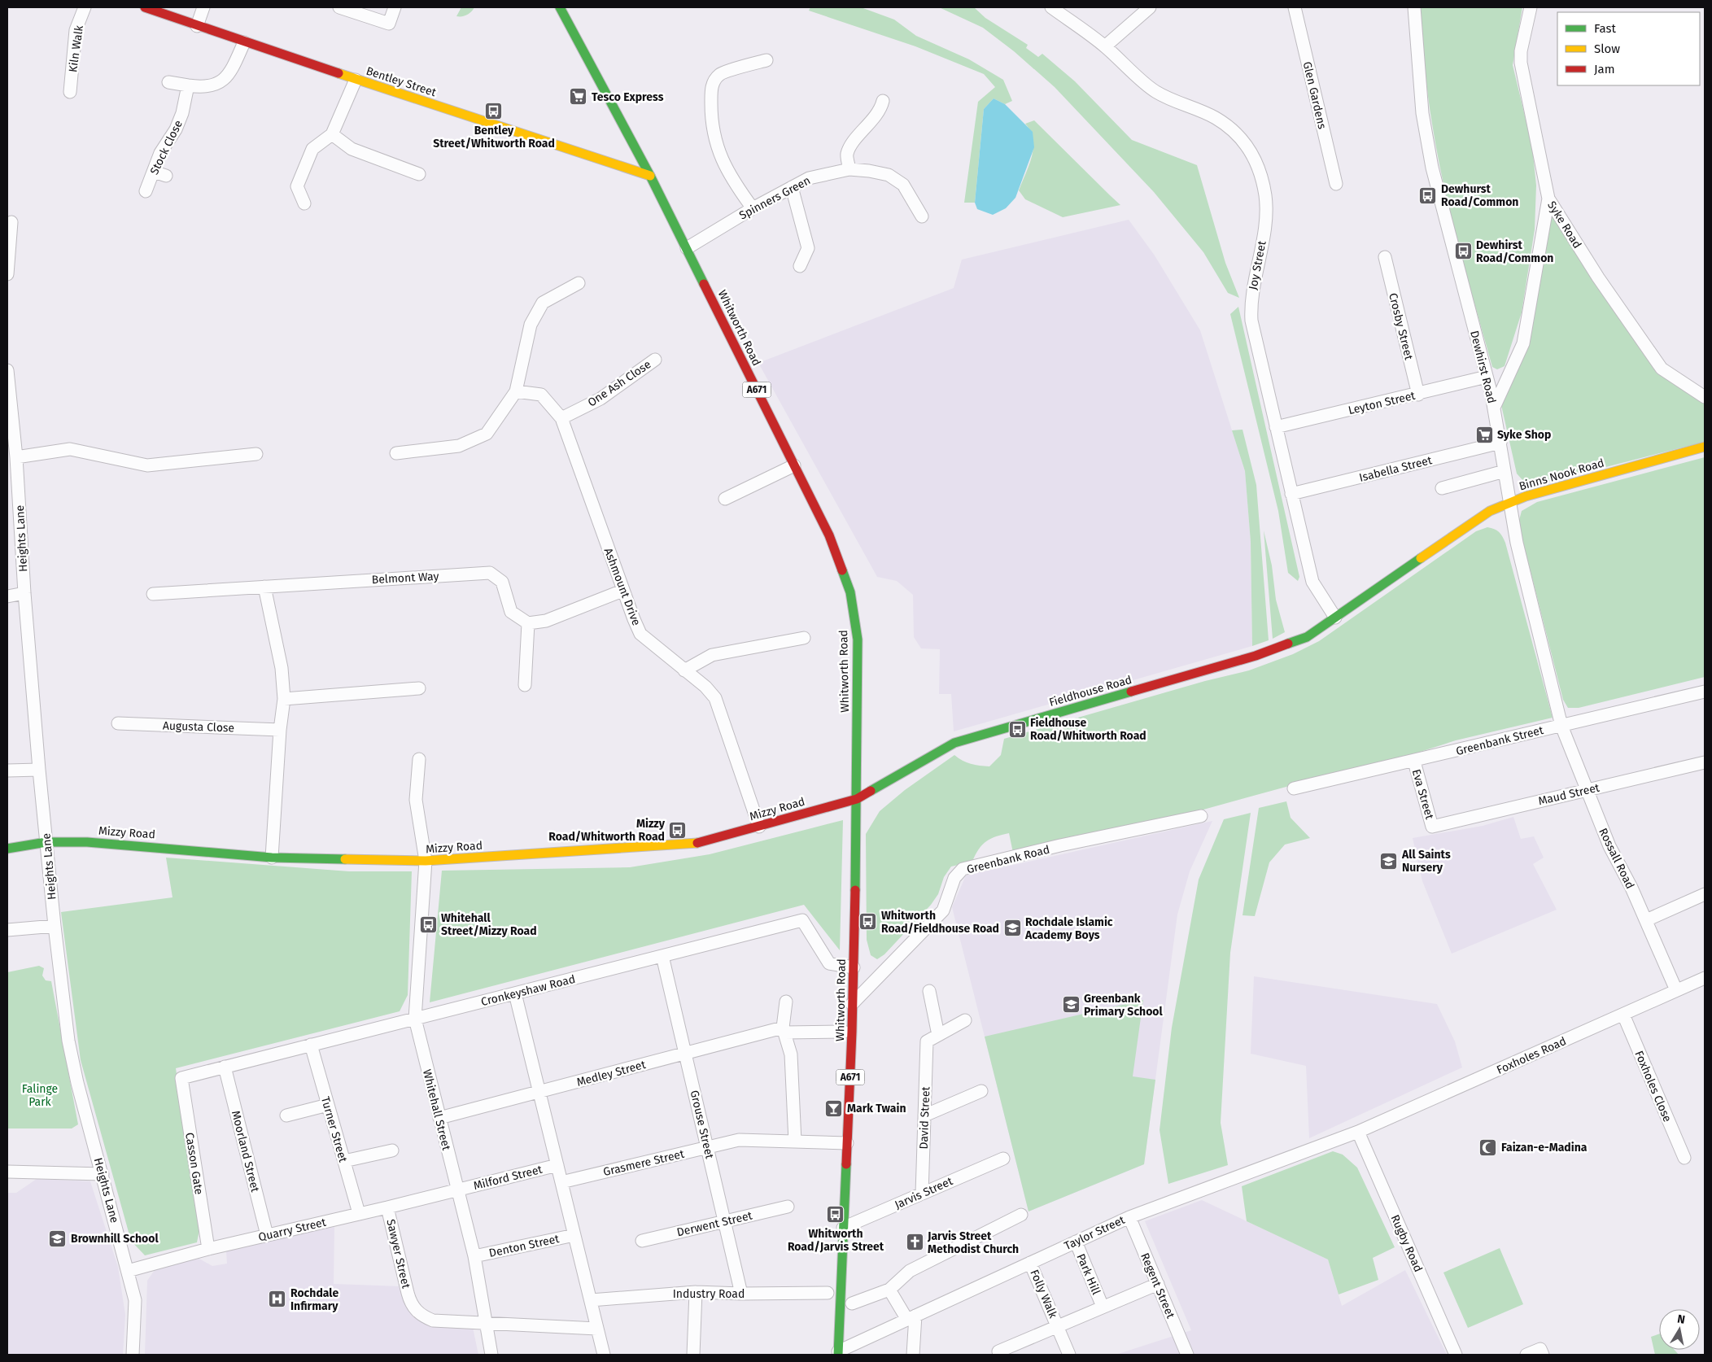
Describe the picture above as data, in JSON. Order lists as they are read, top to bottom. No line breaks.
{"streets":{"street":["Kiln Walk","Bentley Street","Glen Gardens","Stock Close","Spinners Green","Syke Road","Joy Street","Crosby Street","Whitworth Road","Dewhirst Road","One Ash Close","A671","Leyton Street","Isabella Street","Binns Nook Road","Heights Lane","Belmont Way","Ashmount Drive","Fieldhouse Road","Augusta Close","Greenbank Street","Eva Street","Maud Street","Mizzy Road","Rossall Road","Greenbank Road","Cronkeyshaw Road","Foxholes Road","Medley Street","Foxholes Close","Whitehall Street","David Street","Grouse Street","Turner Street","Moorland Street","Grasmere Street","Casson Gate","Milford Street","Jarvis Street","Derwent Street","Quarry Street","Taylor Street","Rugby Road","Denton Street","Sawyer Street","Park Hill","Regent Street","Industry Road","Folly Walk"]},"crossings":[["Bentley Street","Whitworth Road"],["Spinners Green","Whitworth Road"],["Joy Street","Leyton Street"],["Joy Street","Isabella Street"],["Joy Street","Binns Nook Road"],["Joy Street","Fieldhouse Road"],["Crosby Street","Leyton Street"],["Whitworth Road","Fieldhouse Road"],["Whitworth Road","Mizzy Road"],["Whitworth Road","Greenbank Road"],["Whitworth Road","Cronkeyshaw Road"],["Whitworth Road","Grasmere Street"],["Whitworth Road","Jarvis Street"],["Whitworth Road","Taylor Street"],["Dewhirst Road","Leyton Street"],["Dewhirst Road","Isabella Street"],["Dewhirst Road","Binns Nook Road"],["Dewhirst Road","Greenbank Street"],["Dewhirst Road","Rossall Road"],["One Ash Close","Ashmount Drive"],["Binns Nook Road","Fieldhouse Road"],["Heights Lane","Mizzy Road"],["Heights Lane","Quarry Street"],["Ashmount Drive","Mizzy Road"],["Fieldhouse Road","Mizzy Road"],["Greenbank Street","Eva Street"],["Greenbank Street","Rossall Road"],["Eva Street","Maud Street"],["Maud Street","Rossall Road"],["Mizzy Road","Whitehall Street"],["Rossall Road","Foxholes Road"],["Cronkeyshaw Road","Whitehall Street"],["Cronkeyshaw Road","Grouse Street"],["Cronkeyshaw Road","Turner Street"],["Cronkeyshaw Road","Moorland Street"],["Cronkeyshaw Road","Casson Gate"],["Foxholes Road","Foxholes Close"],["Foxholes Road","Taylor Street"],["Foxholes Road","Rugby Road"],["Medley Street","Whitehall Street"],["Medley Street","Grouse Street"],["Whitehall Street","Milford Street"],["Whitehall Street","Quarry Street"],["Whitehall Street","Denton Street"],["Whitehall Street","Sawyer Street"],["David Street","Jarvis Street"],["Grouse Street","Grasmere Street"],["Grouse Street","Derwent Street"],["Grouse Street","Industry Road"],["Turner Street","Quarry Street"],["Moorland Street","Quarry Street"],["Casson Gate","Quarry Street"],["Milford Street","Quarry Street"],["Quarry Street","Sawyer Street"],["Taylor Street","Rugby Road"],["Taylor Street","Park Hill"],["Taylor Street","Regent Street"],["Taylor Street","Folly Walk"],["Park Hill","Regent Street"],["Park Hill","Folly Walk"]],"parks":["Falinge Park"],"places":{"supermarket":["Tesco Express","Syke Shop"],"bus stop":["Bentley Street/Whitworth Road","Dewhurst Road/Common","Dewhirst Road/Common","Fieldhouse Road/Whitworth Road","Mizzy Road/Whitworth Road","Whitworth Road/Fieldhouse Road","Whitehall Street/Mizzy Road","Whitworth Road/Jarvis Street"],"school or university":["All Saints Nursery","Rochdale Islamic Academy Boys","Greenbank Primary School","Brownhill School"],"bar":["Mark Twain"],"mosque":["Faizan-e-Madina"],"church":["Jarvis Street Methodist Church"],"hospital":["Rochdale Infirmary"]},"legend":["Fast","Slow","Jam"],"north":"top"}
